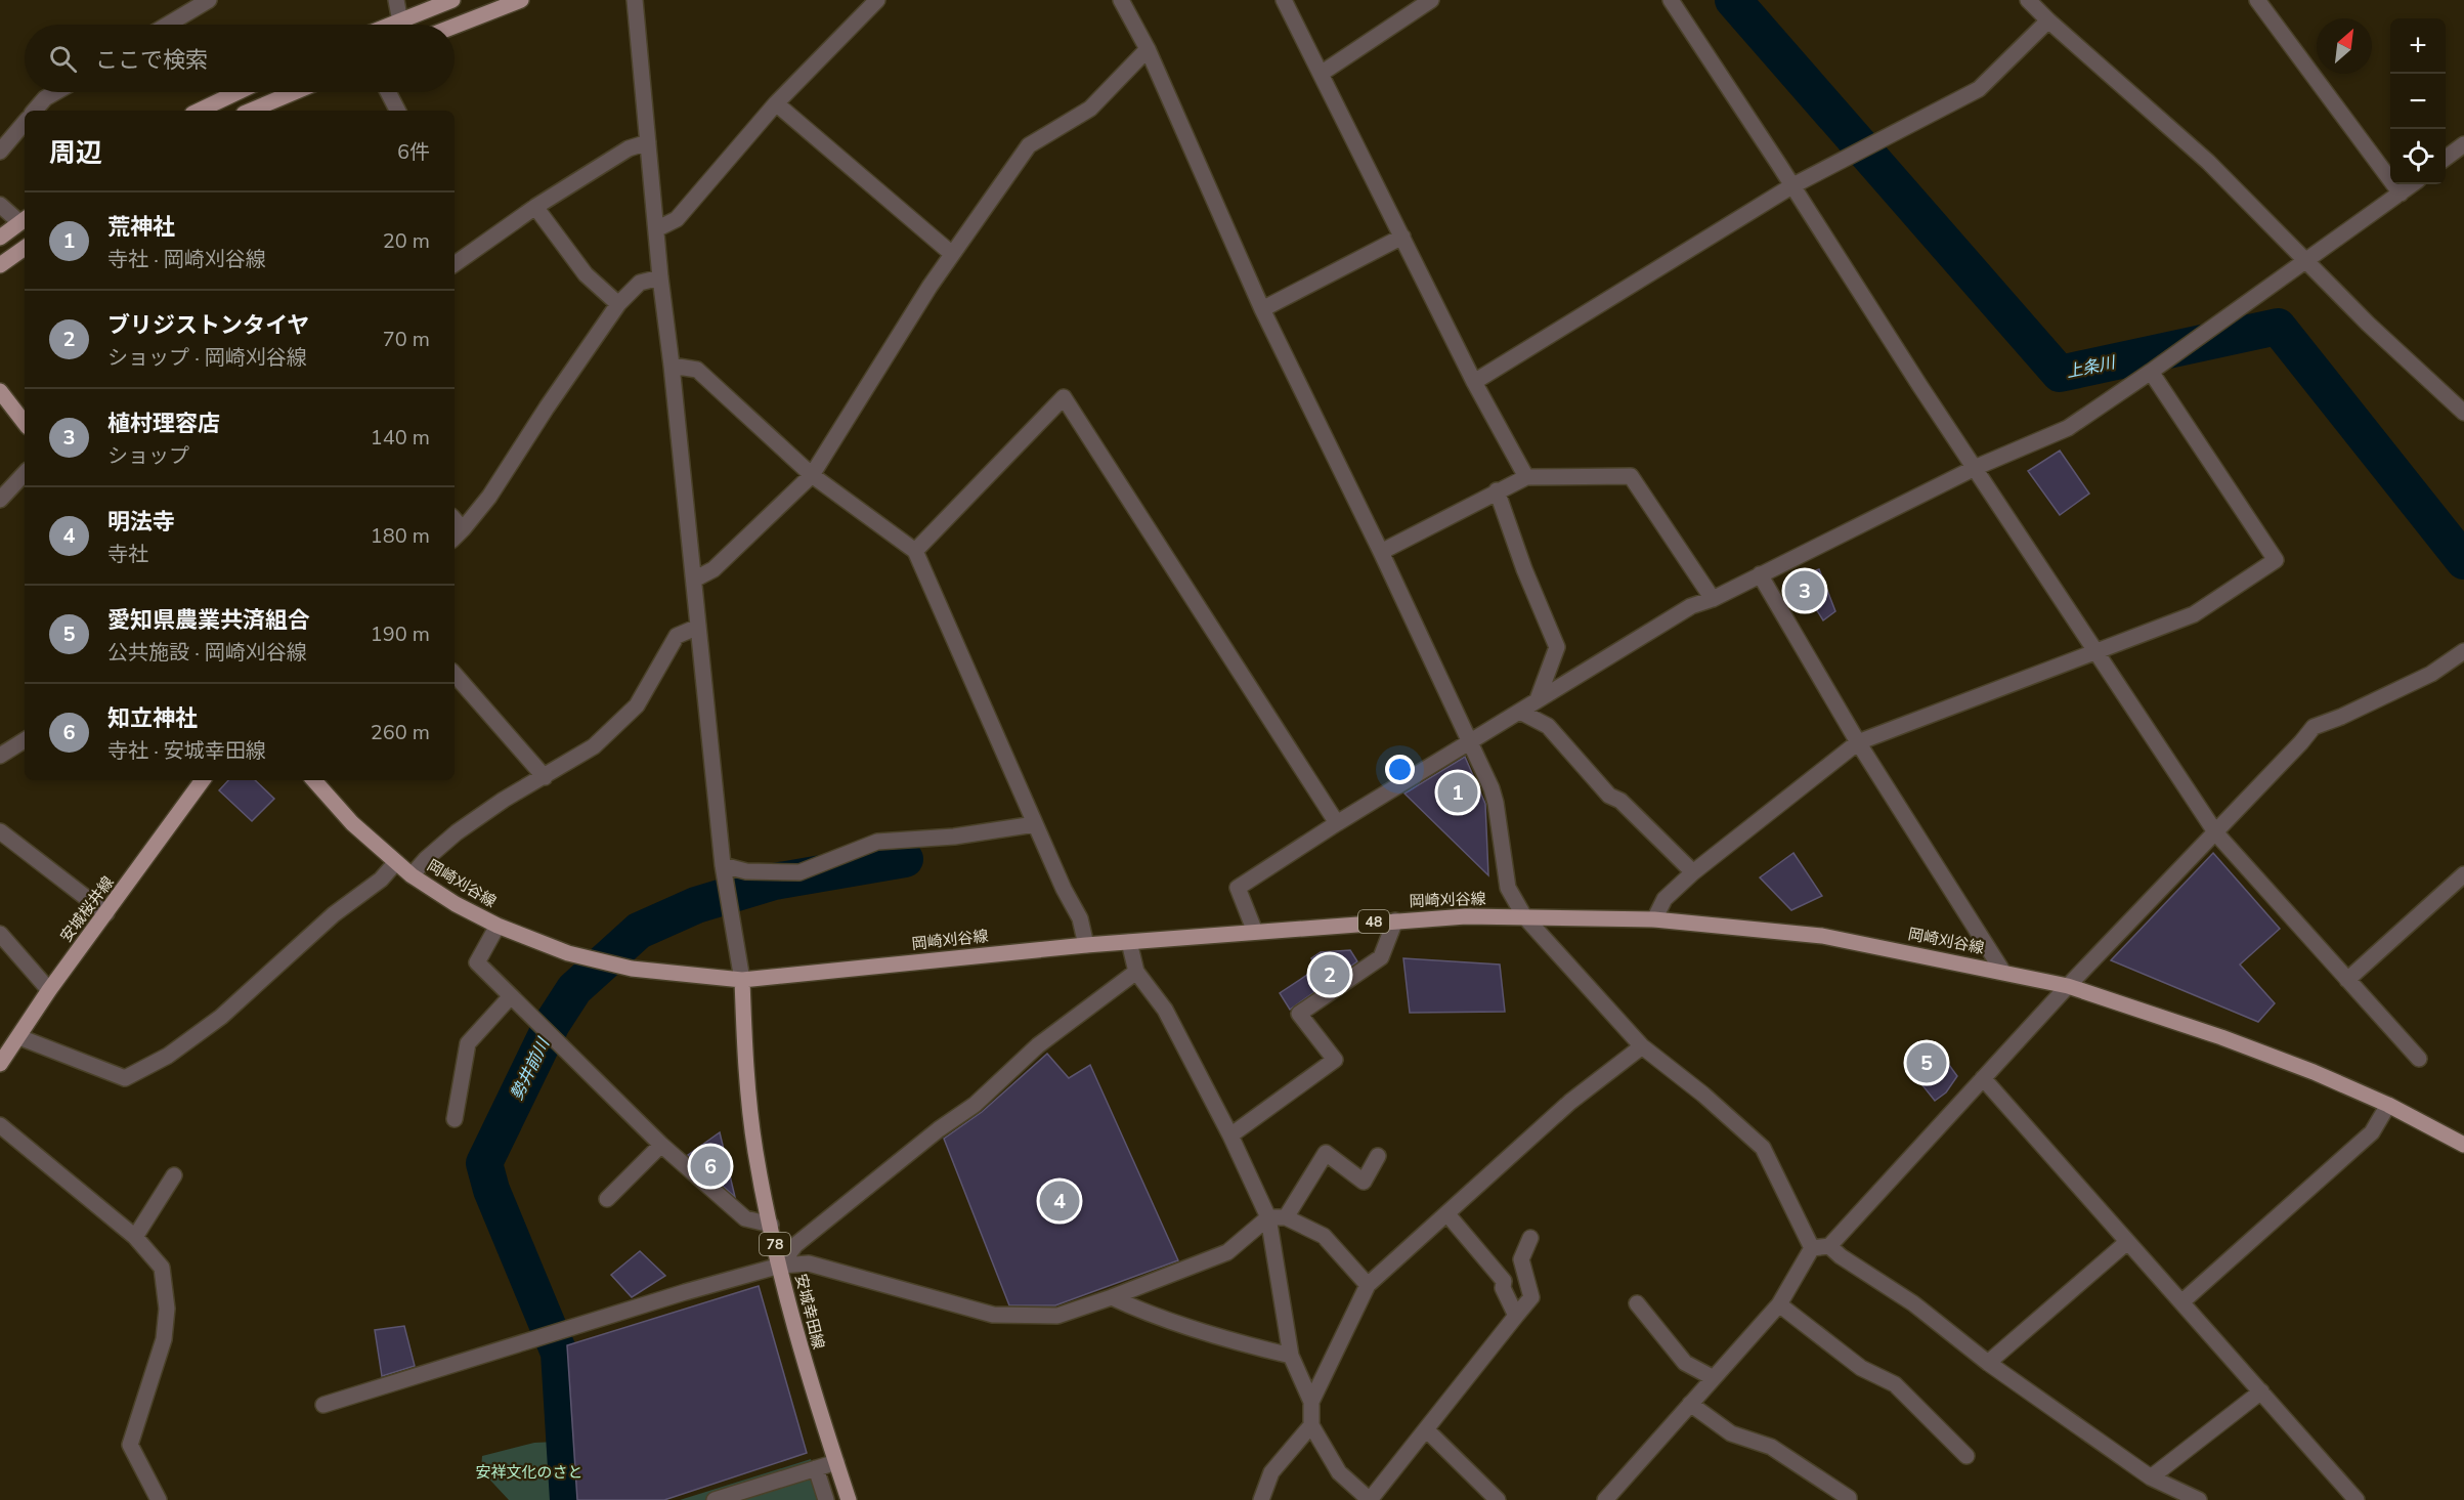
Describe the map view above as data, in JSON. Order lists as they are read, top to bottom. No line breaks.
{"streets":{"main road":["岡崎刈谷線","安城桜井線","48","78","安城幸田線"]},"crossings":[["岡崎刈谷線","安城幸田線"]],"water":["上条川","勢井前川"],"parks":["安祥文化のさと"],"north":"top right","page":{"map_buttons":["+","−"],"search":"ここで検索","heading":["周辺","6件"],"list":[{"mark":"1","name":"荒神社","note":"寺社 · 岡崎刈谷線","value":"20 m"},{"mark":"2","name":"ブリジストンタイヤ","note":"ショップ · 岡崎刈谷線","value":"70 m"},{"mark":"3","name":"植村理容店","note":"ショップ","value":"140 m"},{"mark":"4","name":"明法寺","note":"寺社","value":"180 m"},{"mark":"5","name":"愛知県農業共済組合","note":"公共施設 · 岡崎刈谷線","value":"190 m"},{"mark":"6","name":"知立神社","note":"寺社 · 安城幸田線","value":"260 m"}],"pins":["3","1","2","5","6","4"]}}
